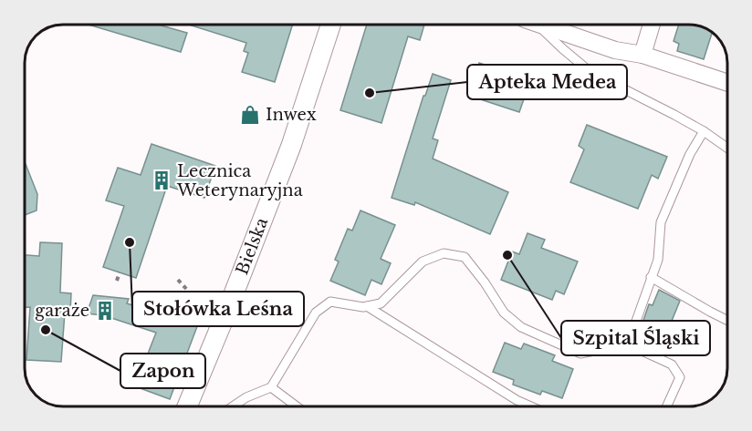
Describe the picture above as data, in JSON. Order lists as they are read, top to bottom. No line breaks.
{"streets":{"street":["Bielska"]},"places":{"other":["Apteka Medea","Stołówka Leśna","Szpital Śląski","Zapon"],"shop":["Inwex"],"building":["Lecznica Weterynaryjna","garaże"]}}
